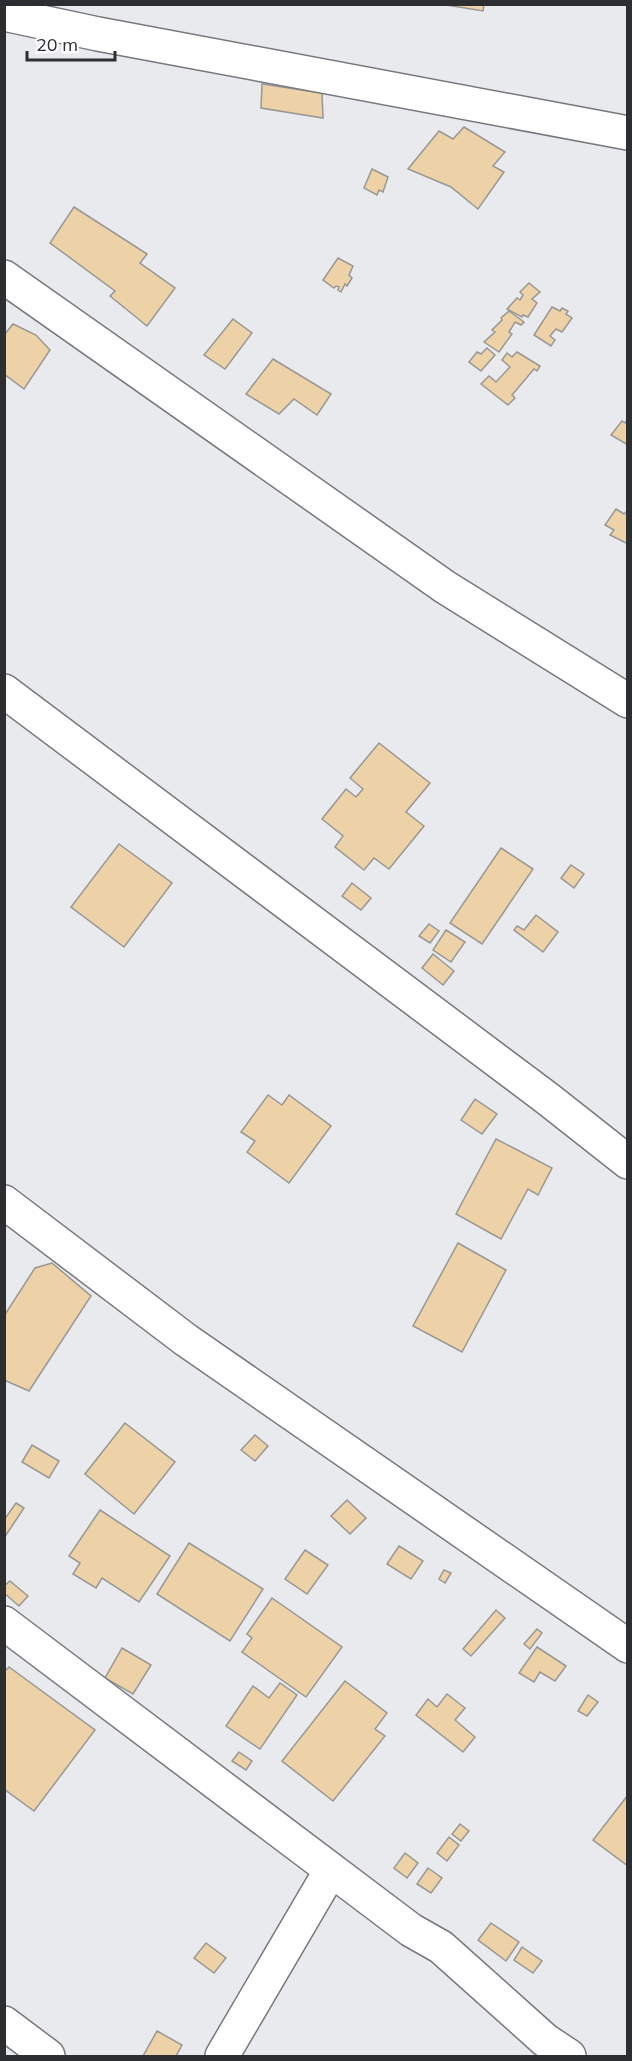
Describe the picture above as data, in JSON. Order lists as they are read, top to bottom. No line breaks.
{"scale_bar":"20 m"}
